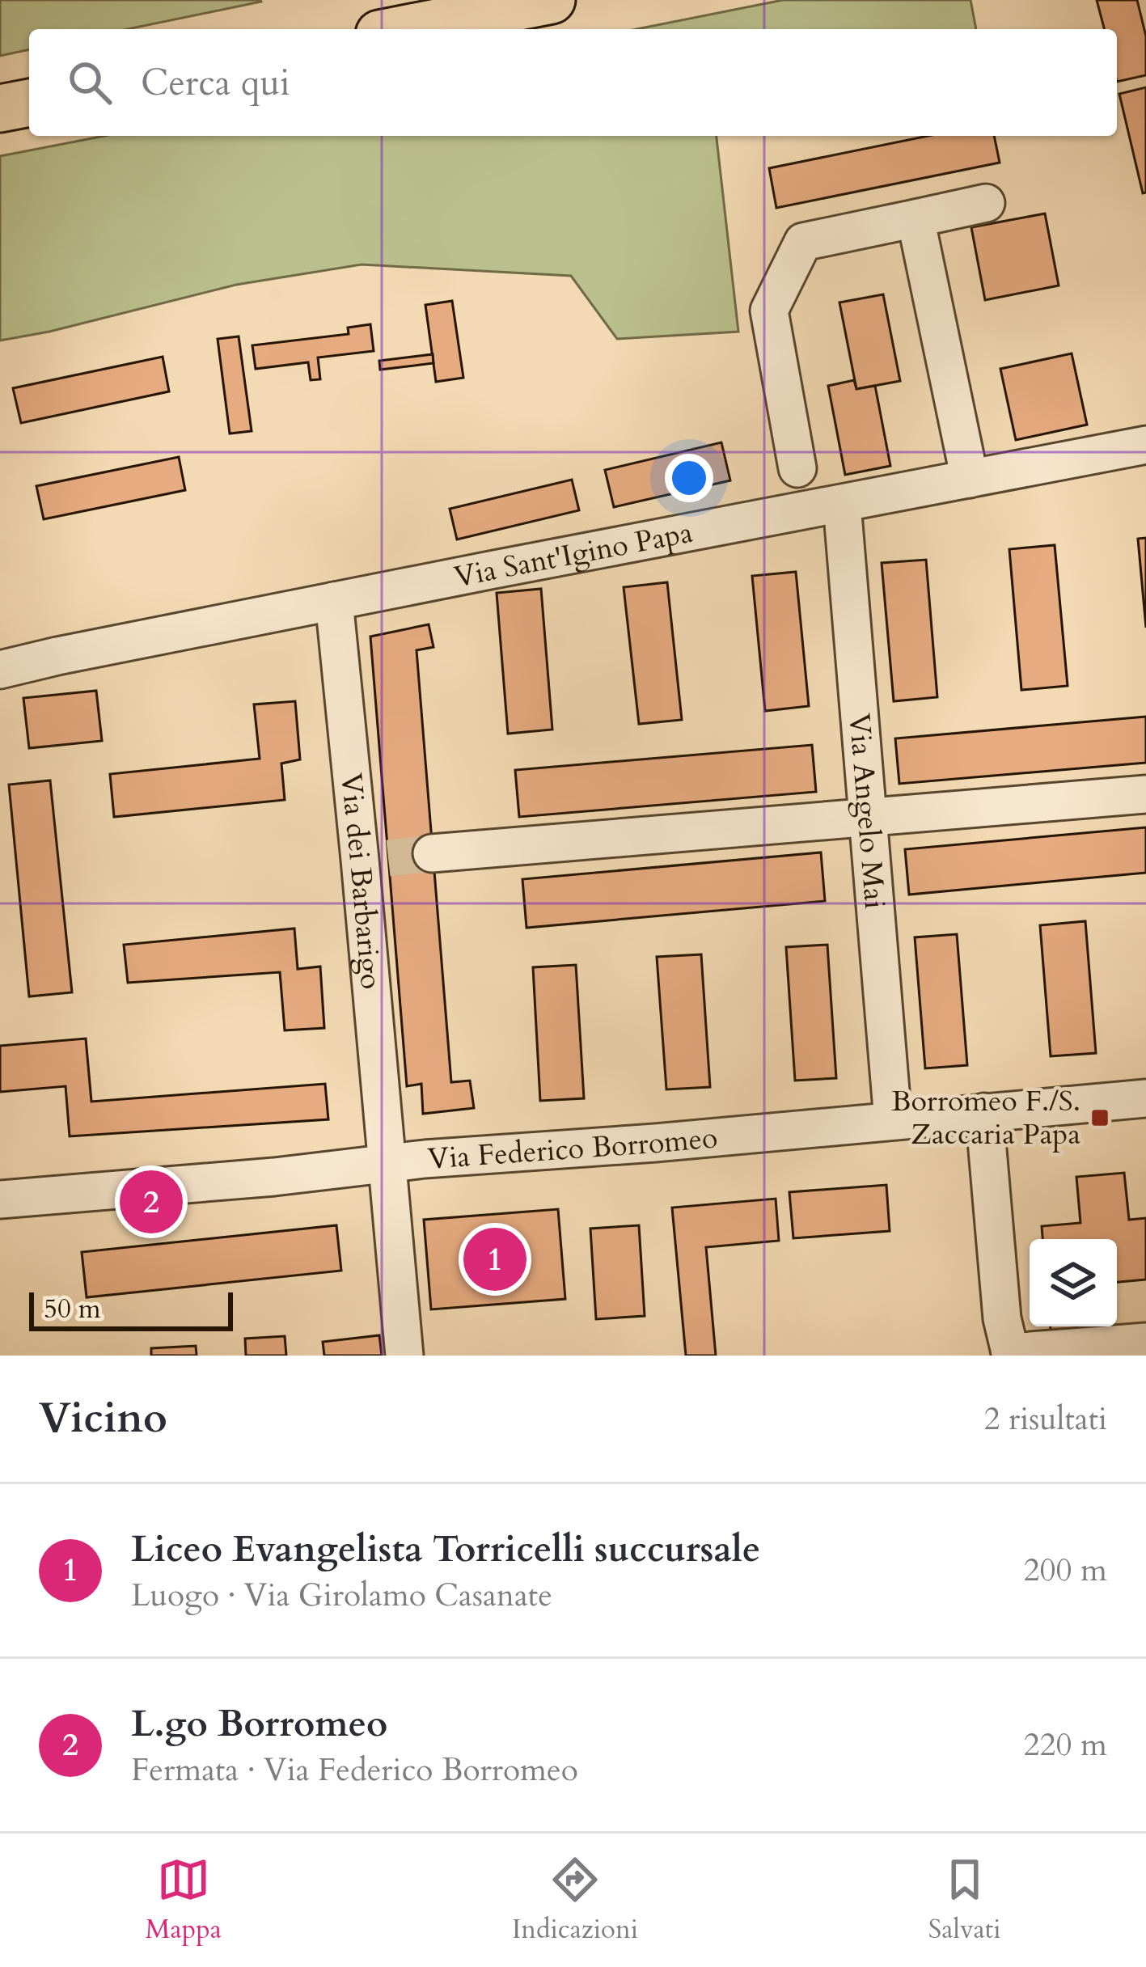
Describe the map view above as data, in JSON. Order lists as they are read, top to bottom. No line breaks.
{"streets":{"street":["Via Sant'Igino Papa","Via Angelo Mai","Via dei Barbarigo","Via Federico Borromeo"]},"crossings":[["Via Sant'Igino Papa","Via Angelo Mai"],["Via Sant'Igino Papa","Via dei Barbarigo"],["Via Angelo Mai","Via Federico Borromeo"],["Via dei Barbarigo","Via Federico Borromeo"]],"places":{"transit":["Borromeo F./S. Zaccaria Papa"]},"scale_bar":"50 m","page":{"search":"Cerca qui","pins":["2","1"],"scale":"50 m","heading":["Vicino","2 risultati"],"list":[{"mark":"1","name":"Liceo Evangelista Torricelli succursale","note":"Luogo · Via Girolamo Casanate","value":"200 m"},{"mark":"2","name":"L.go Borromeo","note":"Fermata · Via Federico Borromeo","value":"220 m"}],"nav":["Mappa","Indicazioni","Salvati"]}}
